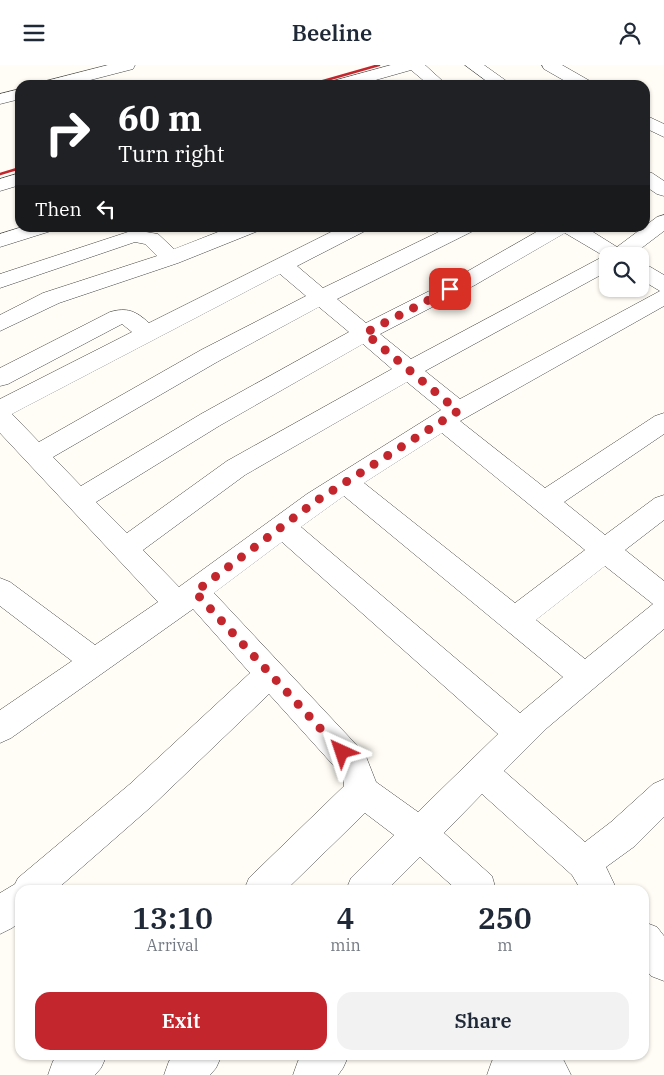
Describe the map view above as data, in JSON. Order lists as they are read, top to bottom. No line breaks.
{"page":{"header":"Beeline","turn":["60 m","Turn right"],"then":"Then","eta":["13:10","Arrival","4","min","250","m"],"buttons":["Exit","Share"]}}
